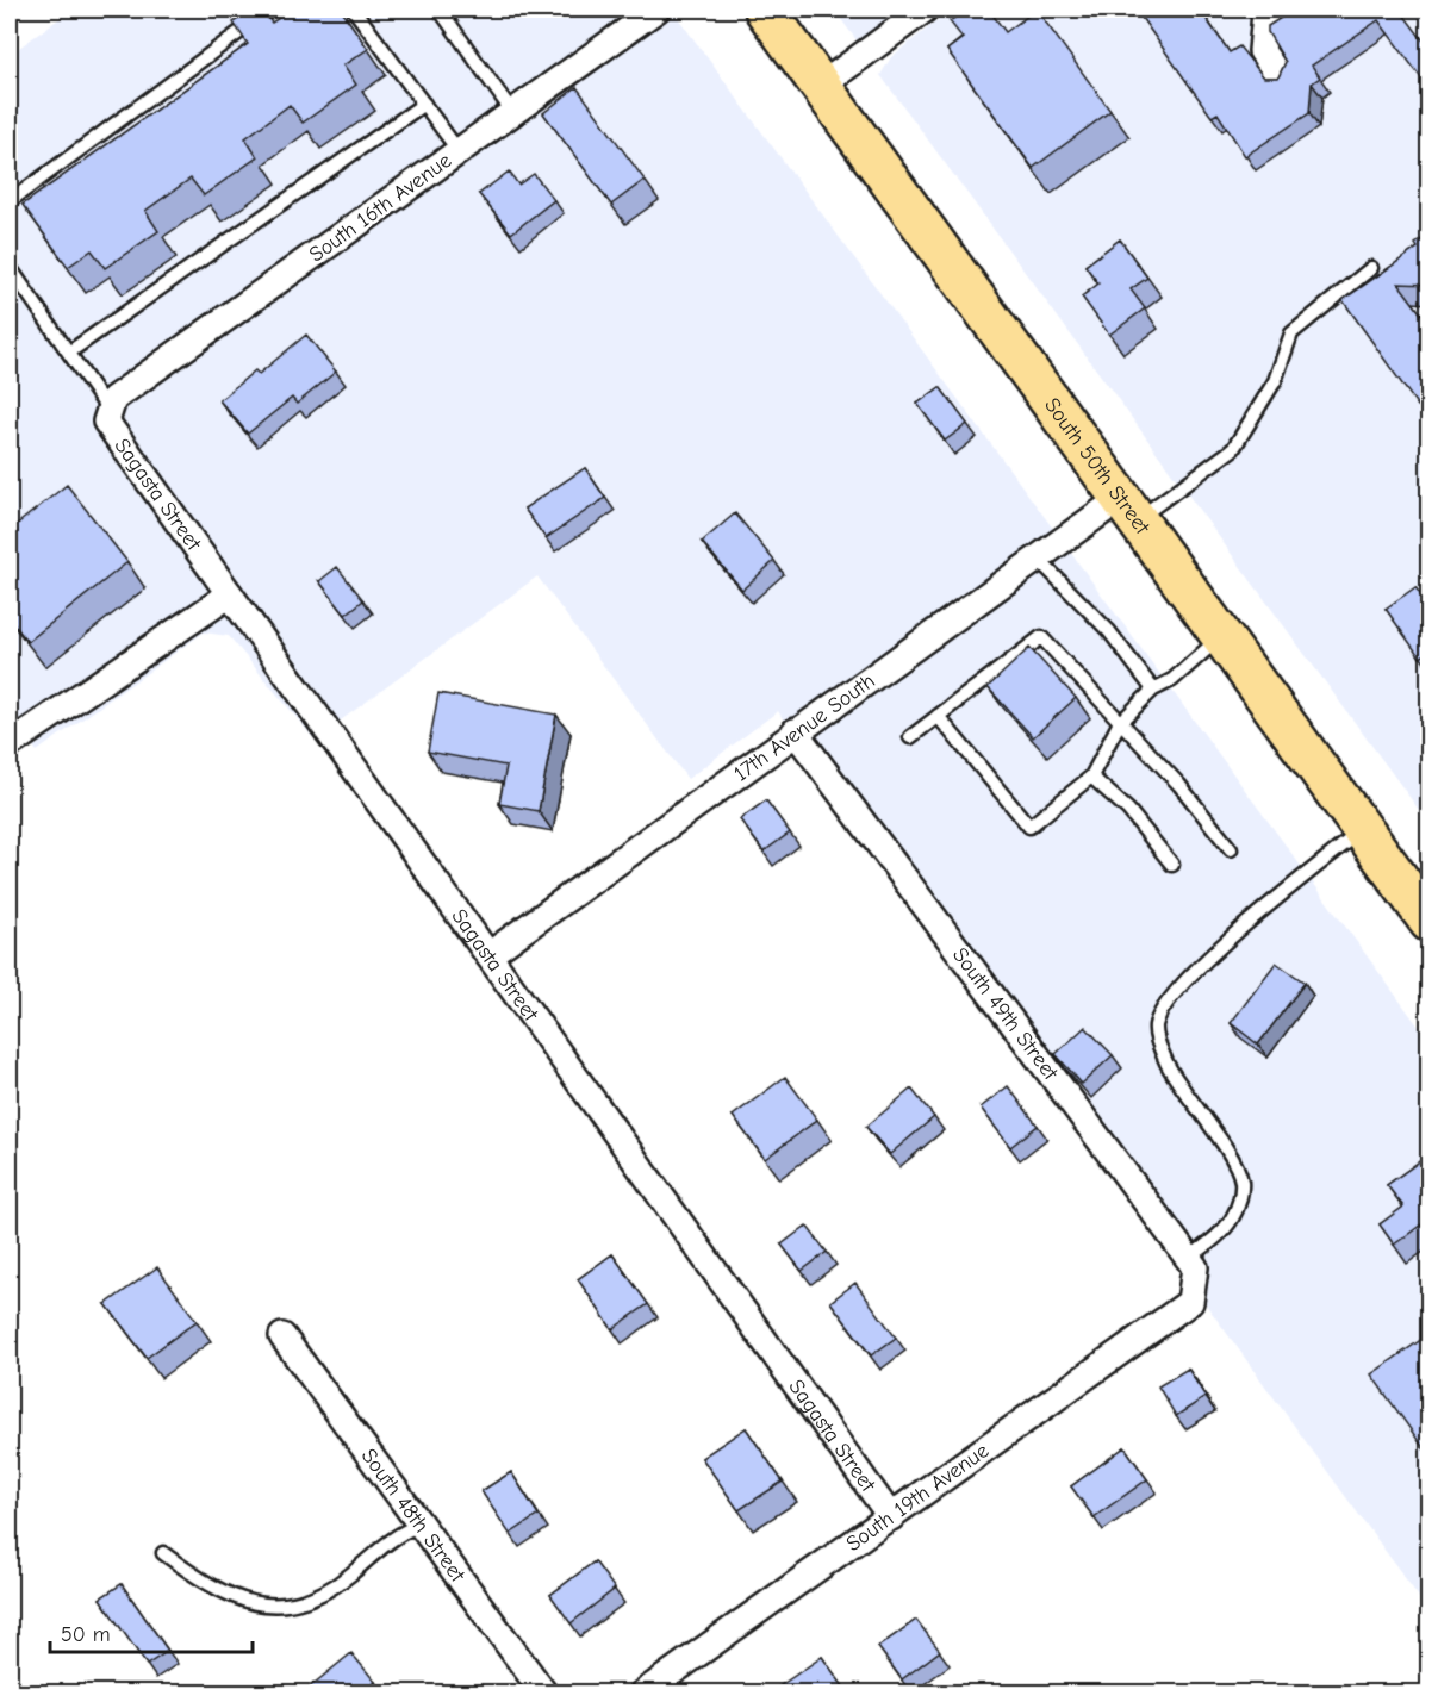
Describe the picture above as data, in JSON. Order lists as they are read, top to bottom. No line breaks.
{"streets":{"main road":["South 50th Street"],"street":["South 16th Avenue","Sagasta Street","17th Avenue South","South 49th Street","South 19th Avenue","South 48th Street"]},"crossings":[["South 16th Avenue","Sagasta Street"],["South 50th Street","17th Avenue South"],["Sagasta Street","17th Avenue South"],["Sagasta Street","South 19th Avenue"],["17th Avenue South","South 49th Street"],["South 49th Street","South 19th Avenue"]],"scale_bar":"50 m"}
